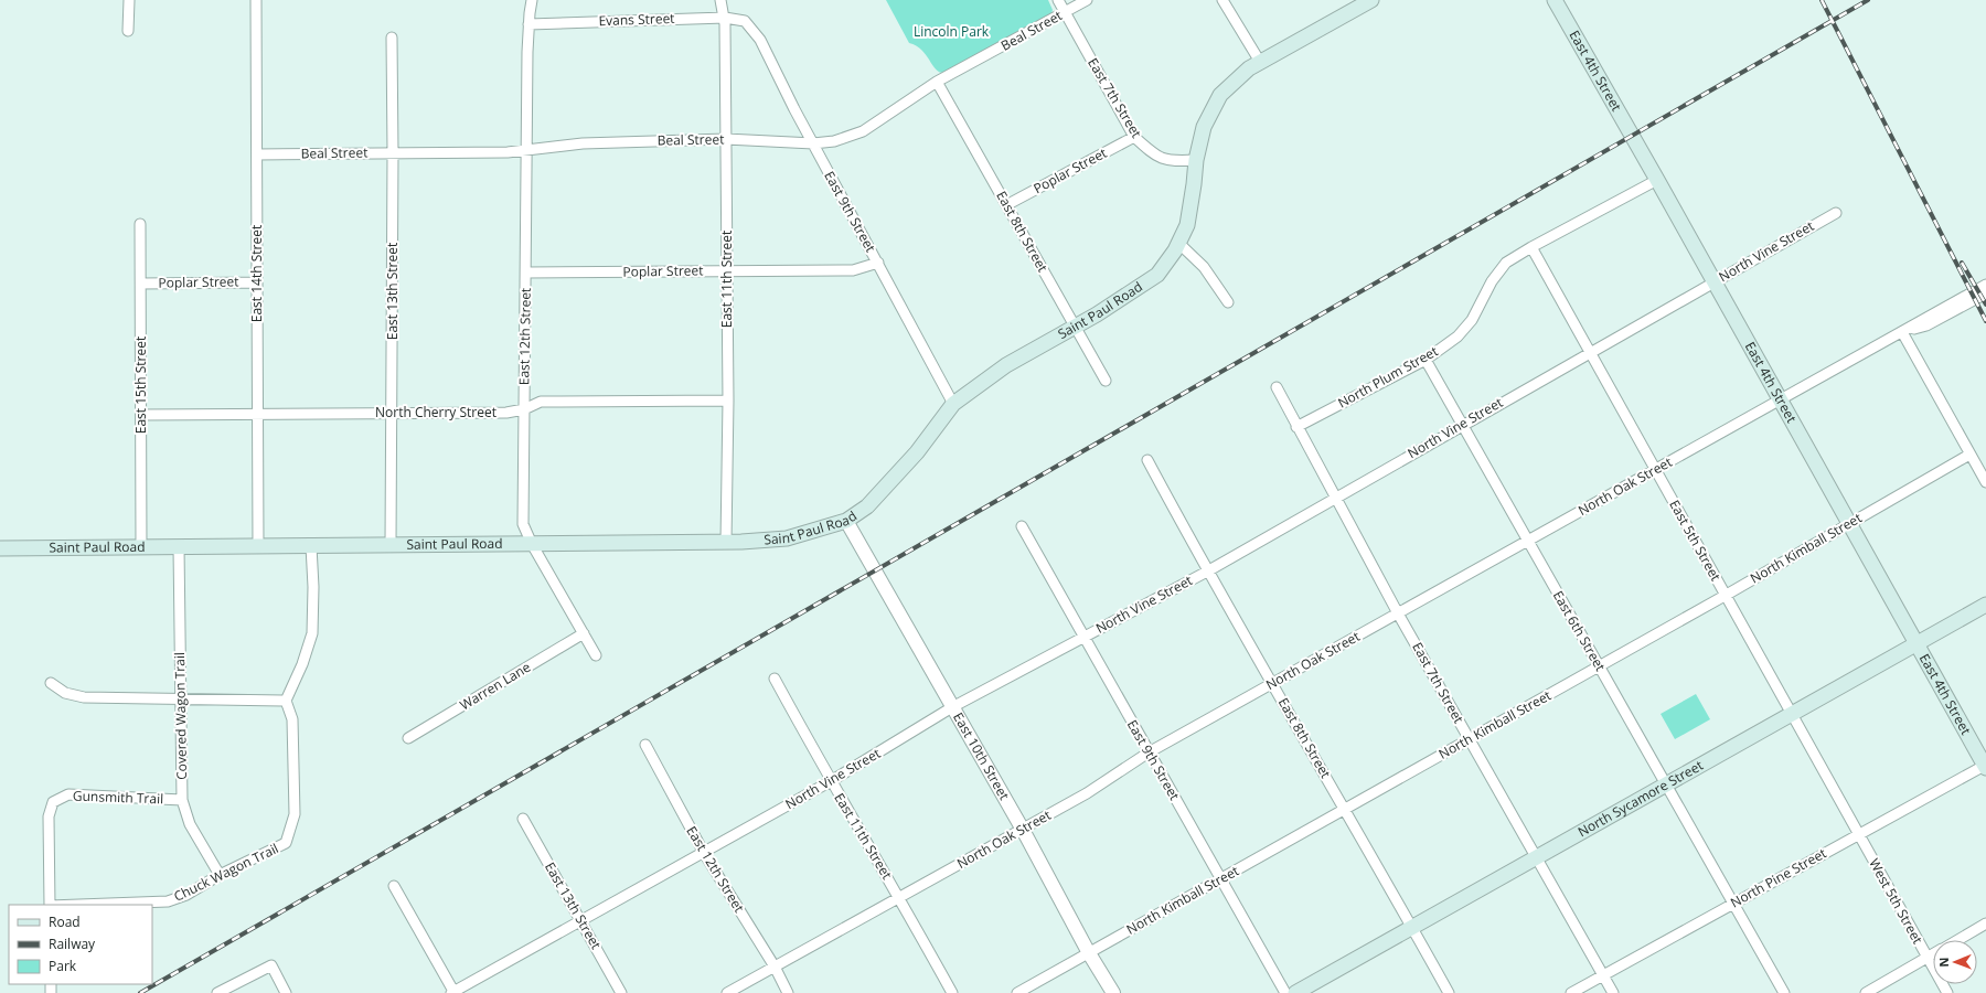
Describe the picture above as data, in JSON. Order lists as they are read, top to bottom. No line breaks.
{"streets":{"main road":["East 4th Street","Saint Paul Road","North Sycamore Street"],"street":["Evans Street","Beal Street","East 7th Street","Poplar Street","East 9th Street","East 8th Street","North Vine Street","East 14th Street","East 11th Street","East 13th Street","East 12th Street","North Plum Street","East 15th Street","North Cherry Street","North Oak Street","East 5th Street","North Kimball Street","East 6th Street","Warren Lane","Covered Wagon Trail","East 10th Street","Gunsmith Trail","Chuck Wagon Trail","North Pine Street","West 5th Street"]},"crossings":[["Evans Street","East 9th Street"],["Evans Street","East 11th Street"],["Evans Street","East 12th Street"],["Beal Street","East 7th Street"],["Beal Street","East 9th Street"],["Beal Street","East 8th Street"],["Beal Street","East 14th Street"],["Beal Street","East 11th Street"],["Beal Street","East 13th Street"],["Beal Street","East 12th Street"],["East 4th Street","North Vine Street"],["East 4th Street","North Plum Street"],["East 4th Street","North Oak Street"],["East 4th Street","North Kimball Street"],["East 4th Street","North Sycamore Street"],["East 4th Street","North Pine Street"],["East 7th Street","Poplar Street"],["East 7th Street","North Vine Street"],["East 7th Street","Saint Paul Road"],["East 7th Street","North Plum Street"],["East 7th Street","North Oak Street"],["East 7th Street","North Kimball Street"],["East 7th Street","North Sycamore Street"],["East 7th Street","North Pine Street"],["Poplar Street","East 9th Street"],["Poplar Street","East 8th Street"],["Poplar Street","East 14th Street"],["Poplar Street","East 11th Street"],["Poplar Street","East 12th Street"],["Poplar Street","East 15th Street"],["East 9th Street","North Vine Street"],["East 9th Street","Saint Paul Road"],["East 9th Street","North Oak Street"],["East 9th Street","North Kimball Street"],["East 8th Street","North Vine Street"],["East 8th Street","Saint Paul Road"],["East 8th Street","North Oak Street"],["East 8th Street","North Kimball Street"],["East 8th Street","North Sycamore Street"],["North Vine Street","East 11th Street"],["North Vine Street","East 13th Street"],["North Vine Street","East 12th Street"],["North Vine Street","East 5th Street"],["North Vine Street","East 6th Street"],["North Vine Street","East 10th Street"],["East 14th Street","Saint Paul Road"],["East 14th Street","North Cherry Street"],["East 11th Street","Saint Paul Road"],["East 11th Street","North Cherry Street"],["East 11th Street","North Oak Street"],["East 13th Street","Saint Paul Road"],["East 13th Street","North Cherry Street"],["Saint Paul Road","East 12th Street"],["Saint Paul Road","East 15th Street"],["Saint Paul Road","Covered Wagon Trail"],["Saint Paul Road","East 10th Street"],["East 12th Street","North Cherry Street"],["East 12th Street","North Oak Street"],["East 12th Street","Warren Lane"],["North Plum Street","East 5th Street"],["North Plum Street","East 6th Street"],["East 15th Street","North Cherry Street"],["North Oak Street","East 5th Street"],["North Oak Street","East 6th Street"],["North Oak Street","East 10th Street"],["East 5th Street","North Kimball Street"],["East 5th Street","North Sycamore Street"],["East 5th Street","North Pine Street"],["East 5th Street","West 5th Street"],["North Kimball Street","East 6th Street"],["North Kimball Street","East 10th Street"],["East 6th Street","North Sycamore Street"],["East 6th Street","North Pine Street"],["Covered Wagon Trail","Gunsmith Trail"],["Covered Wagon Trail","Chuck Wagon Trail"],["North Pine Street","West 5th Street"]],"parks":["Lincoln Park"],"legend":["Road","Railway","Park"],"north":"left"}
